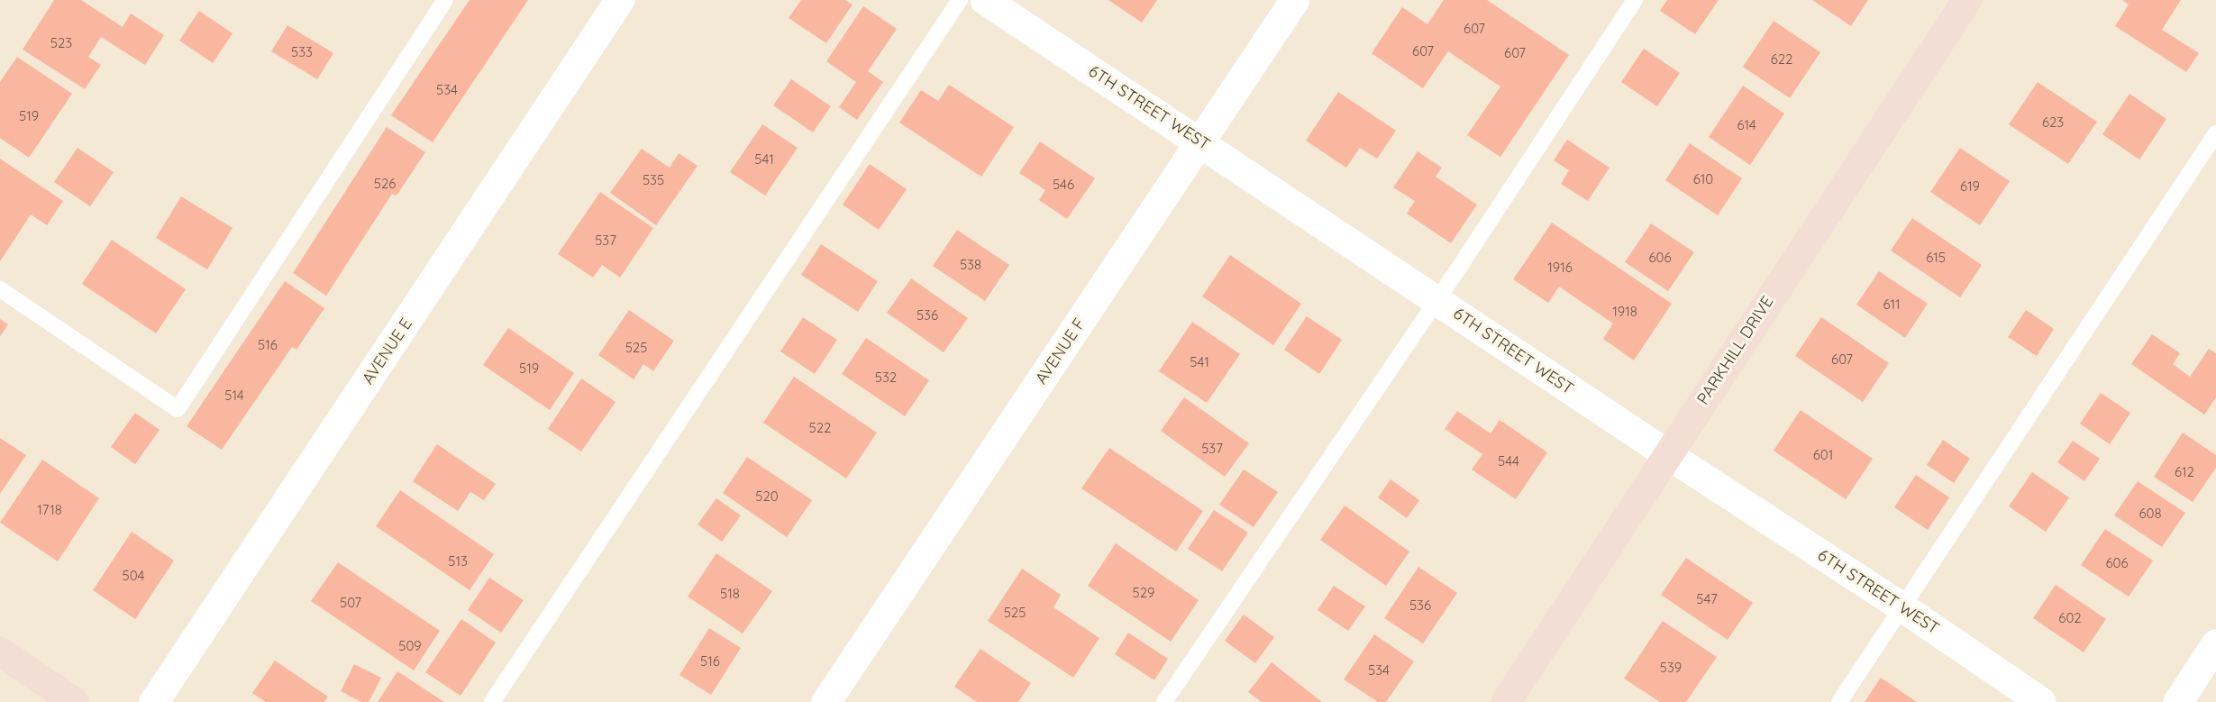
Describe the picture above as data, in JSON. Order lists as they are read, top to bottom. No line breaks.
{"streets":{"street":["6TH STREET WEST","PARKHILL DRIVE","AVENUE E","AVENUE F"]},"crossings":[["6TH STREET WEST","PARKHILL DRIVE"],["6TH STREET WEST","AVENUE F"]],"house_numbers":["607","523","607","533","607","622","534","519","623","614","541","610","535","526","546","619","537","606","615","538","1916","611","1918","536","516","525","607","541","519","532","514","522","537","601","544","612","520","1718","608","513","606","504","529","518","547","507","536","525","602","509","516","539","534"]}
